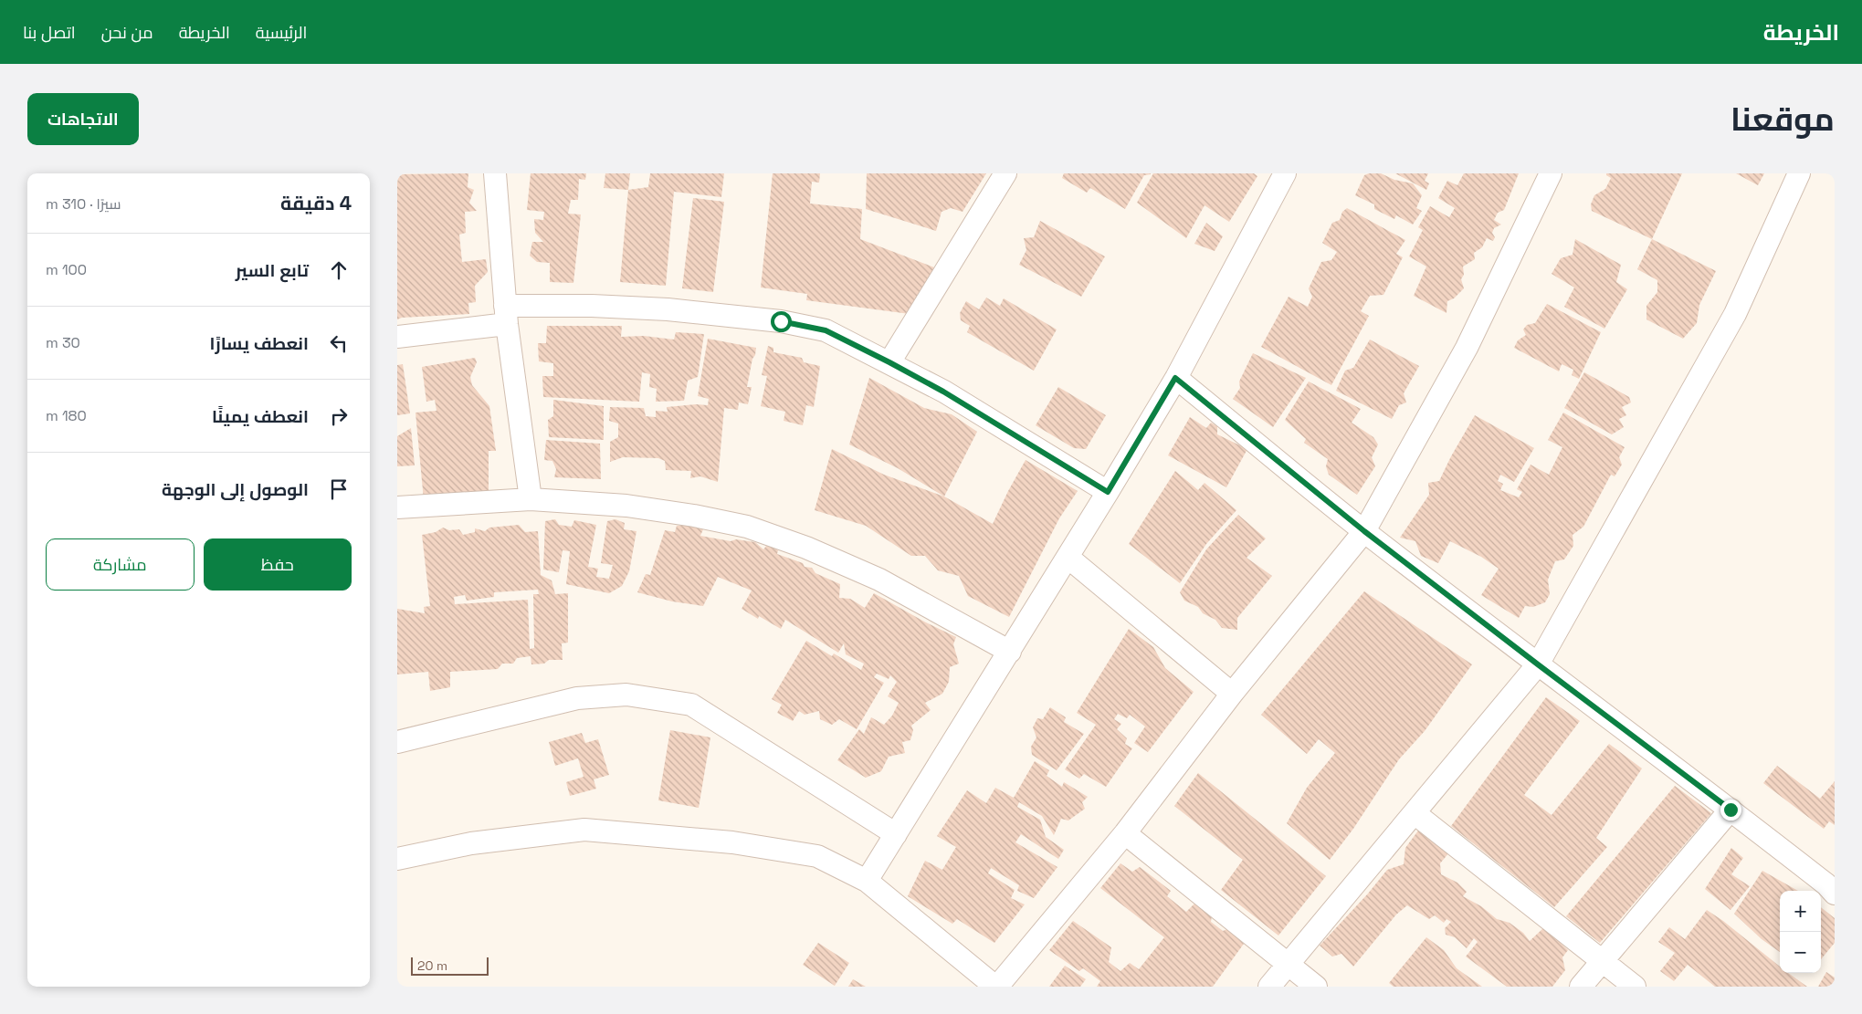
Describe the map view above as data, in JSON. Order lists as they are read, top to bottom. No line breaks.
{"scale_bar":"20 m","page":{"header":"الخريطة","nav":["الرئيسية","الخريطة","من نحن","اتصل بنا"],"title":"موقعنا","buttons":["الاتجاهات",["حفظ","مشاركة"]],"heading":["4 دقيقة","سيرًا · 310 m"],"list":[["تابع السير","100 m"],["انعطف يسارًا","30 m"],["انعطف يمينًا","180 m"],"الوصول إلى الوجهة"],"map_buttons":["+","−"],"scale":"20 m"}}
